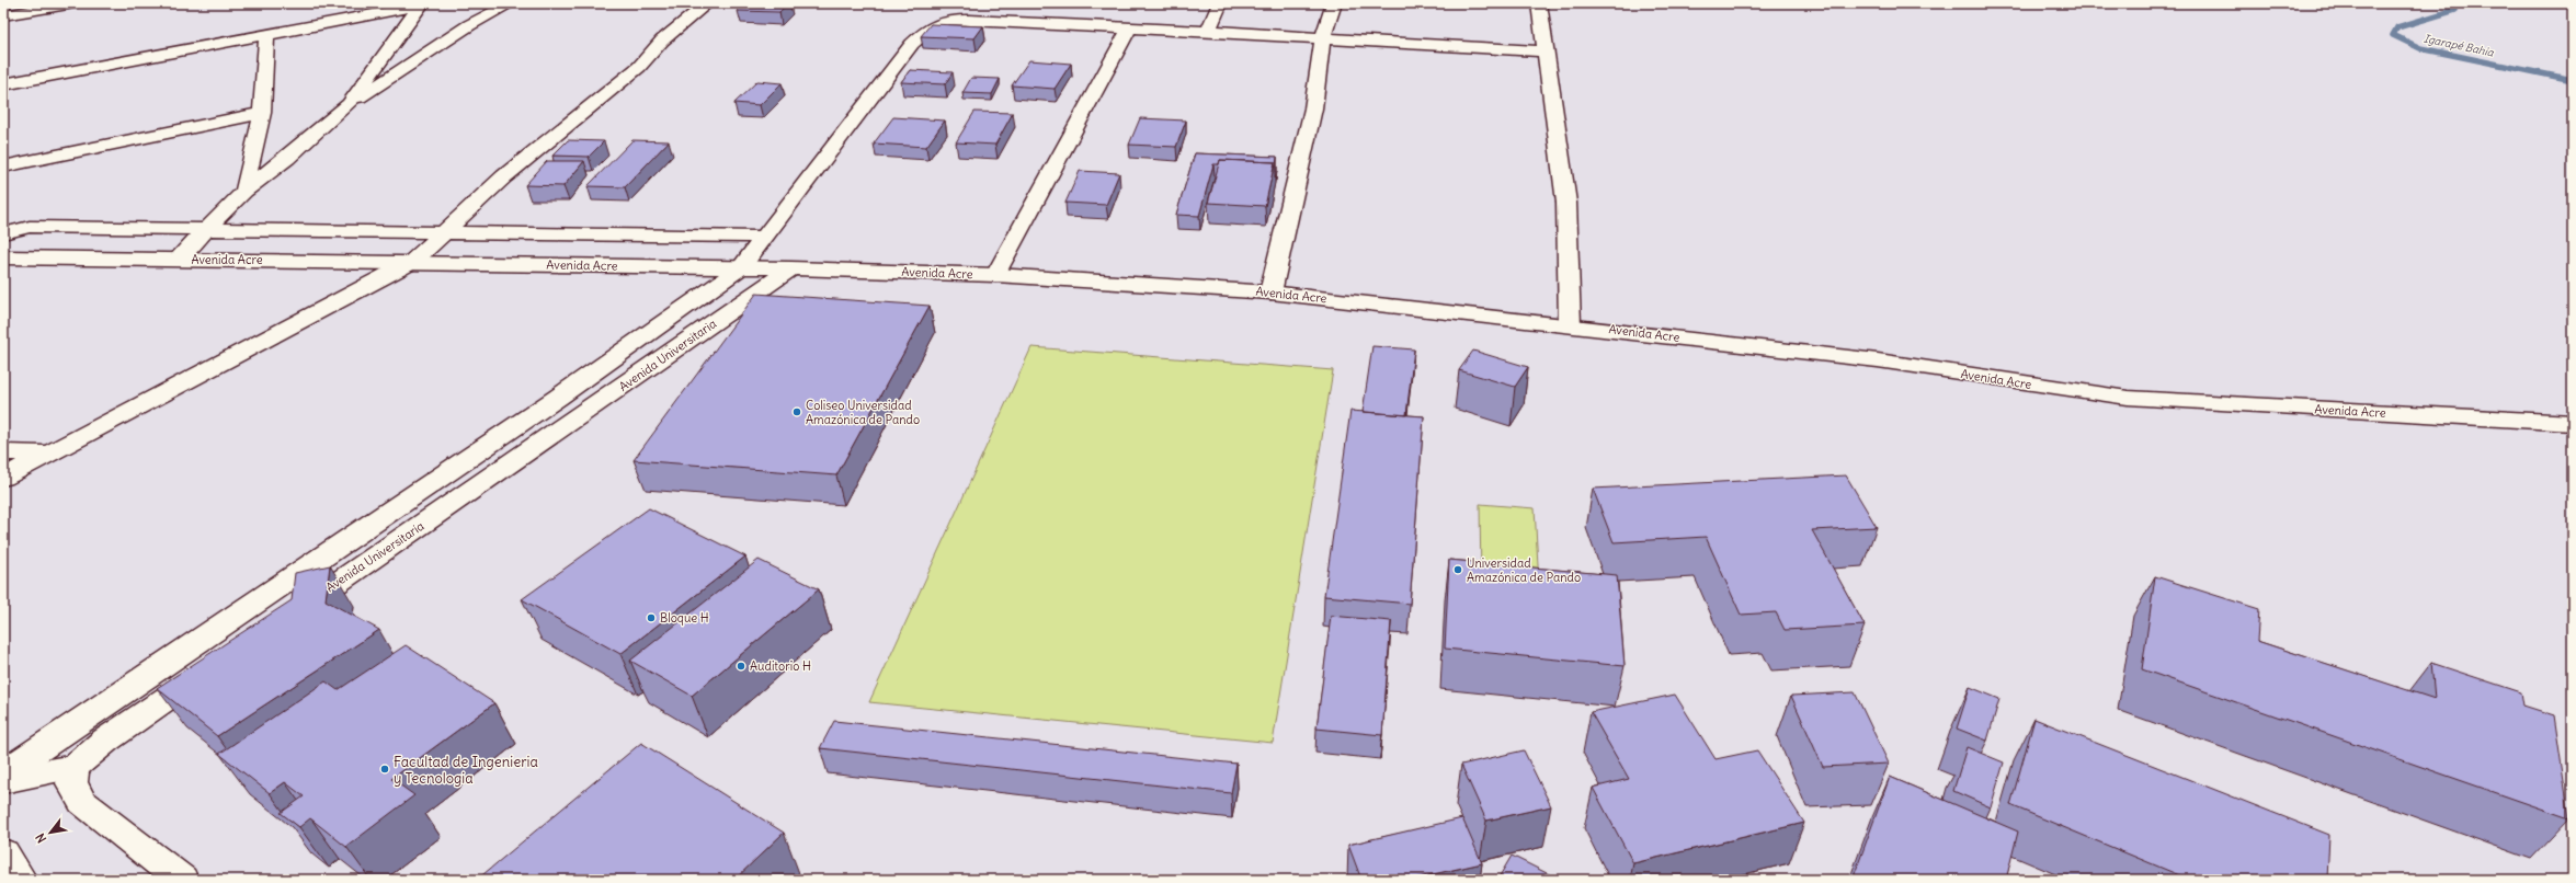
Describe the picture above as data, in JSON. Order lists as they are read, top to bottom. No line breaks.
{"streets":{"street":["Avenida Acre","Avenida Universitaria"]},"crossings":[["Avenida Acre","Avenida Universitaria"]],"water":["Igarapé Bahia"],"places":["Coliseo Universidad Amazónica de Pando","Universidad Amazónica de Pando","Bloque H","Auditorio H","Facultad de Ingenieria y Tecnologia"],"north":"bottom left"}
